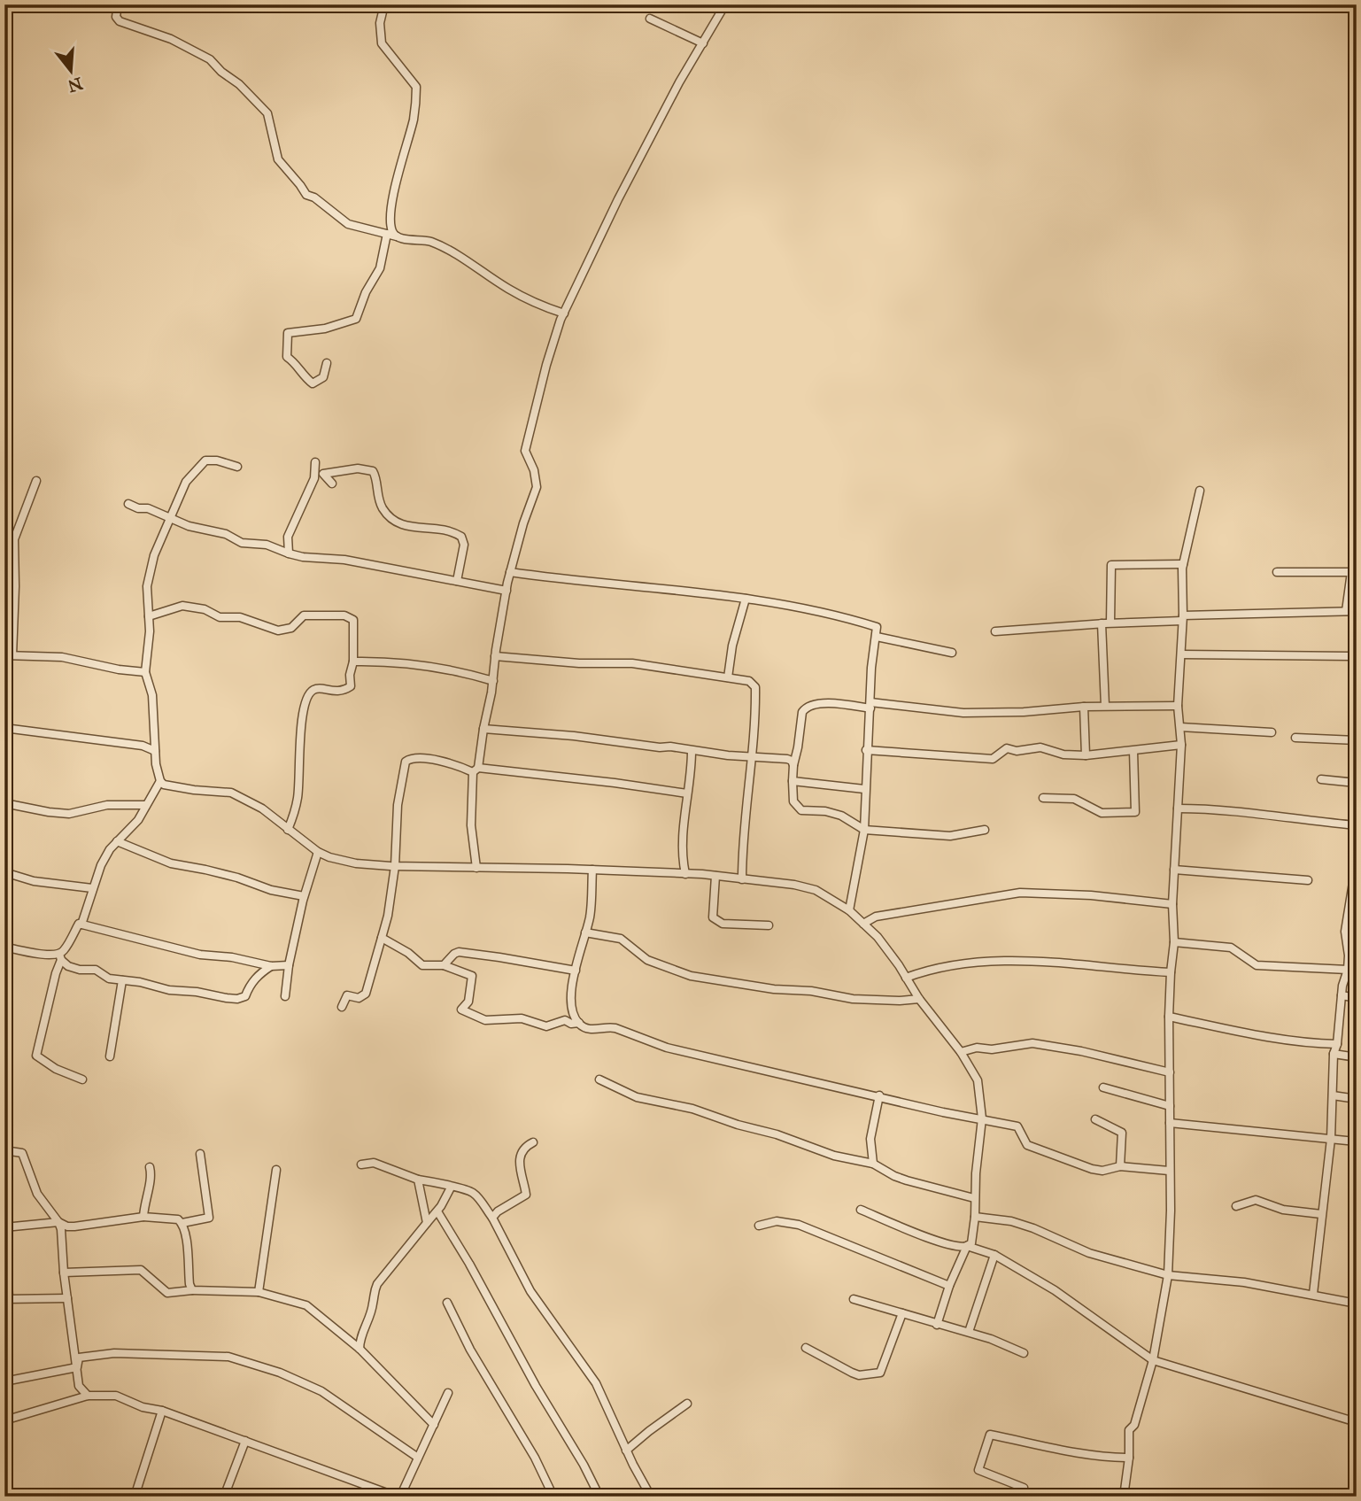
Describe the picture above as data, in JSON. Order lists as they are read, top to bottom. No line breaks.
{"north":"bottom"}
